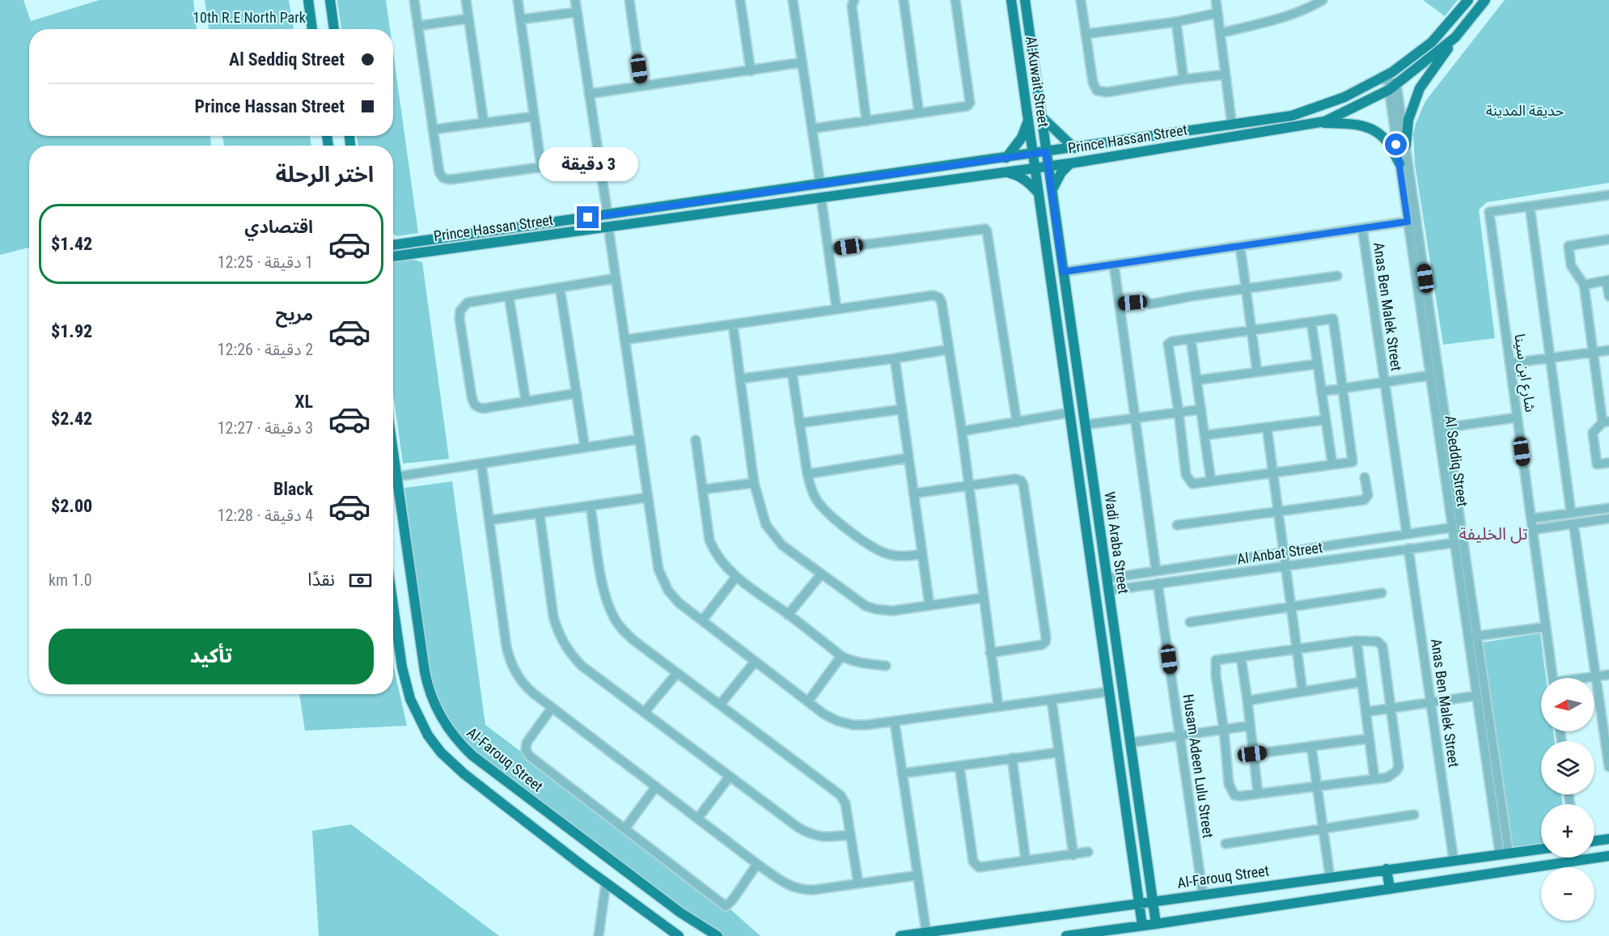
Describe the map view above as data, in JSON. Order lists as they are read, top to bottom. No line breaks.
{"streets":{"main road":["Al-Kuwait Street","Prince Hassan Street","Wadi Araba Street","Al-Farouq Street"],"street":["Anas Ben Malek Street","شارع ابن سينا","Al Seddiq Street","Al Anbat Street","Husam Adeen Lulu Street"]},"crossings":[["Al-Kuwait Street","Prince Hassan Street"],["Al-Kuwait Street","Wadi Araba Street"],["Prince Hassan Street","Al Seddiq Street"],["Prince Hassan Street","Wadi Araba Street"],["Anas Ben Malek Street","Al Anbat Street"],["Anas Ben Malek Street","Al-Farouq Street"],["Al Seddiq Street","Al Anbat Street"],["Al Seddiq Street","Al-Farouq Street"],["Wadi Araba Street","Al Anbat Street"],["Wadi Araba Street","Al-Farouq Street"],["Al Anbat Street","Husam Adeen Lulu Street"],["Al-Farouq Street","Husam Adeen Lulu Street"]],"districts":["تل الخليفة"],"parks":["10th R.E North Park","حديقة المدينة"],"north":"left","page":{"banner":["Al Seddiq Street","Prince Hassan Street"],"heading":"اختر الرحلة","bubble":"3 دقيقة","list":[{"name":"اقتصادي","note":"1 دقيقة · 12:25","value":"$1.42"},{"name":"مريح","note":"2 دقيقة · 12:26","value":"$1.92"},{"name":"XL","note":"3 دقيقة · 12:27","value":"$2.42"},{"name":"Black","note":"4 دقيقة · 12:28","value":"$2.00"}],"pay":["نقدًا","1.0 km"],"buttons":"تأكيد","map_buttons":["+","−"]}}
